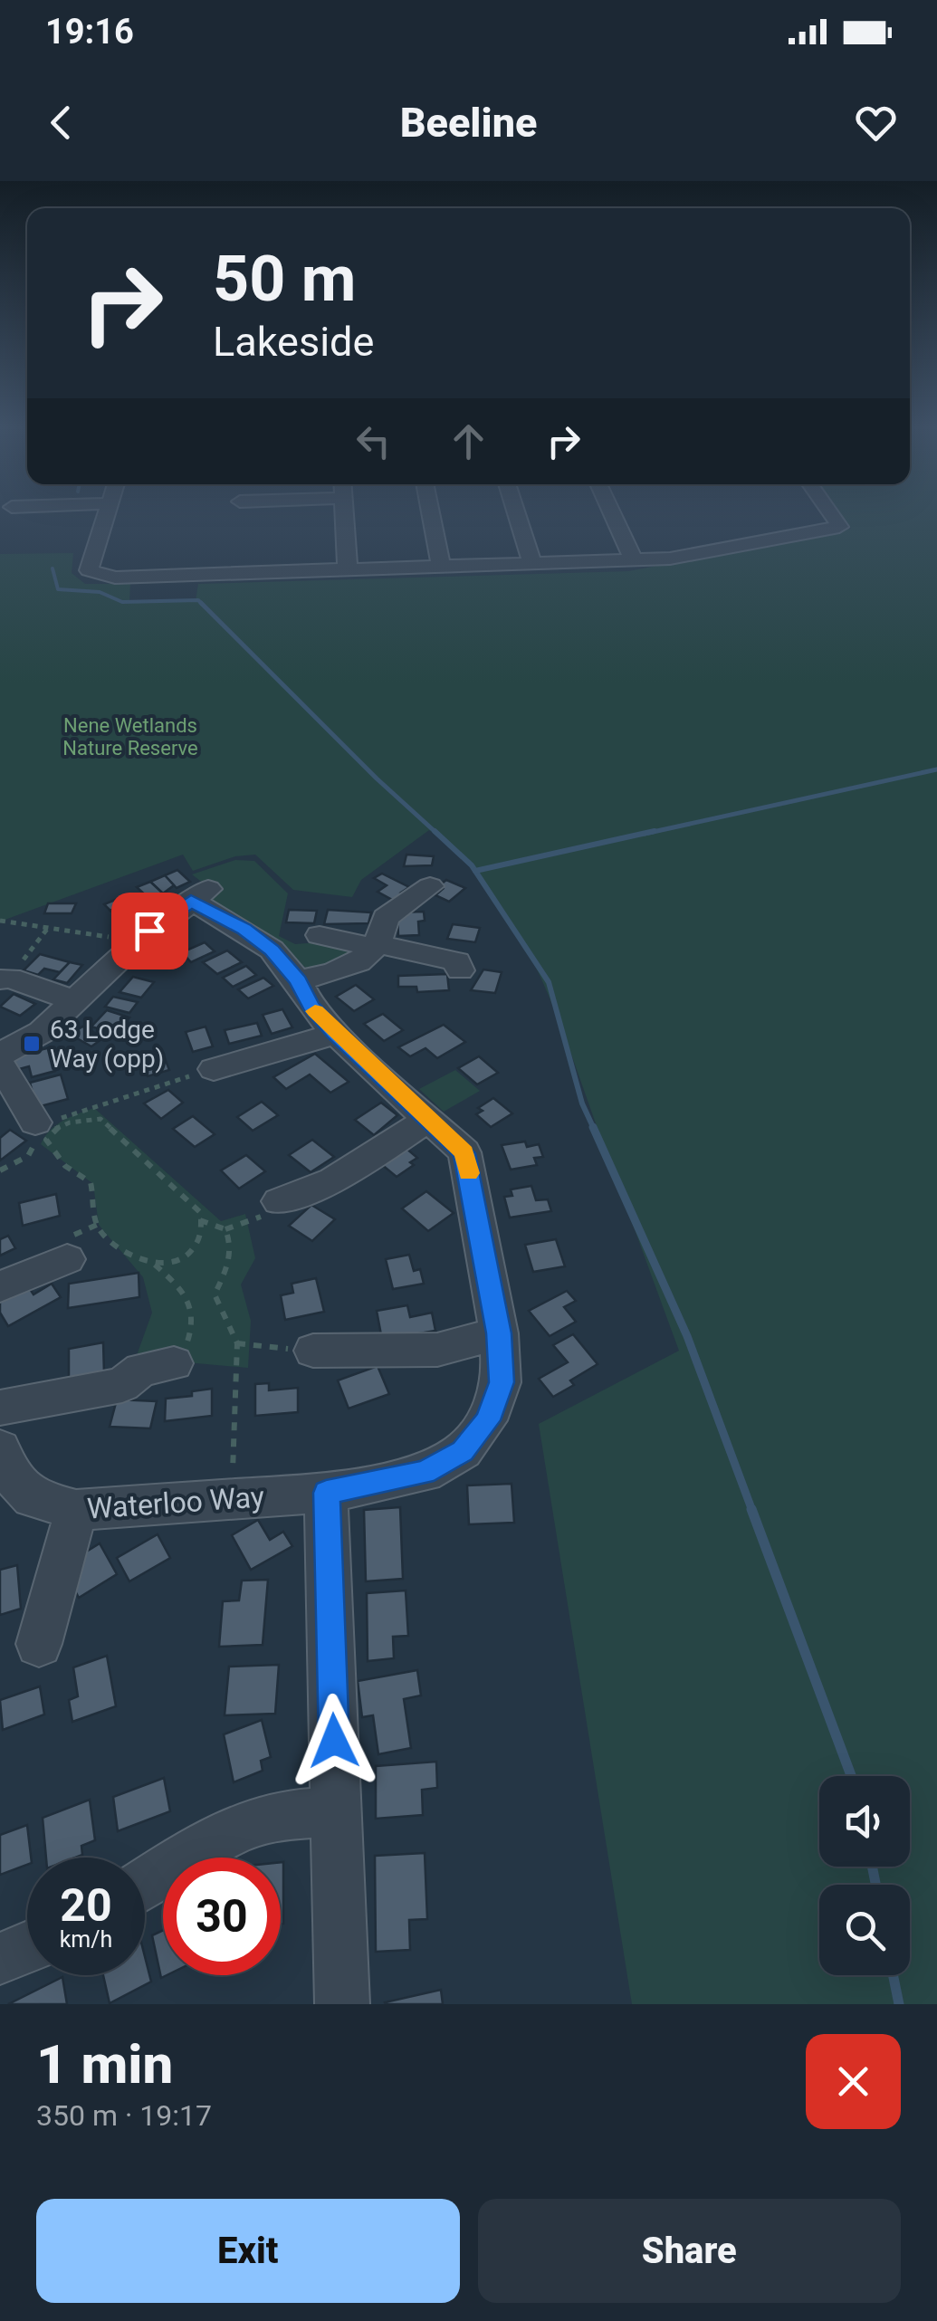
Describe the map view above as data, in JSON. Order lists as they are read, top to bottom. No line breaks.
{"streets":{"street":["Waterloo Way"]},"parks":["Nene Wetlands Nature Reserve"],"places":{"transit":["63 Lodge Way (opp)"]},"page":{"status":"19:16","header":"Beeline","turn":["50 m","Lakeside"],"speed":"20 km/h","limit":"30","heading":["1 min","350 m · 19:17"],"buttons":["Exit","Share"]}}
